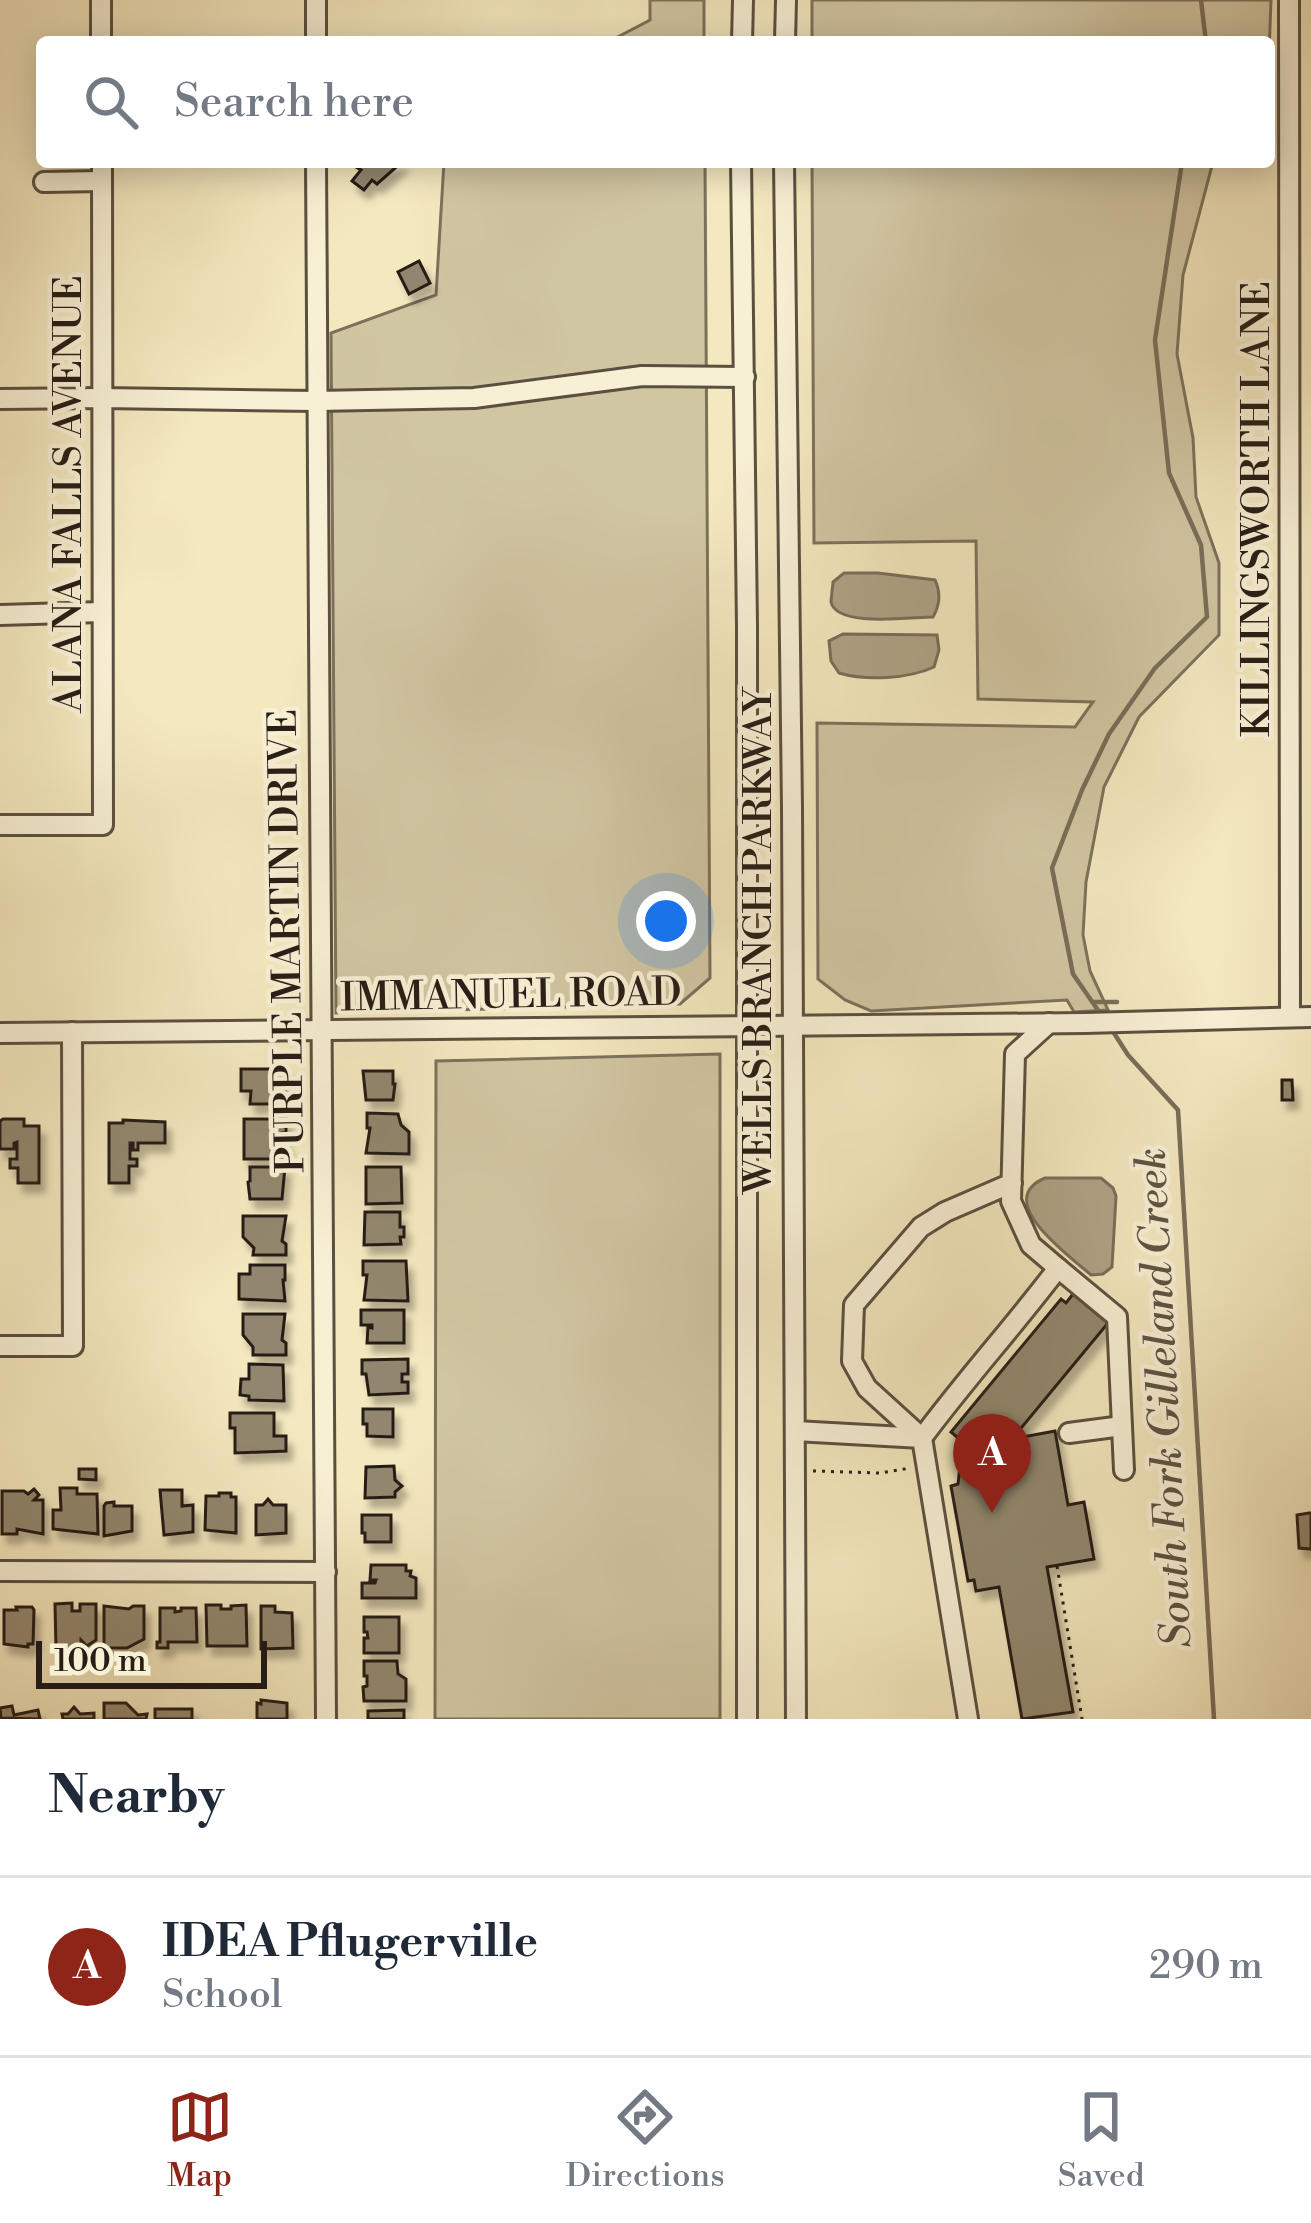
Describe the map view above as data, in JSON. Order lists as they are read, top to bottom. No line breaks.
{"streets":{"street":["ALANA FALLS AVENUE","KILLINGSWORTH LANE","PURPLE MARTIN DRIVE","WELLS BRANCH PARKWAY","IMMANUEL ROAD"]},"crossings":[["KILLINGSWORTH LANE","IMMANUEL ROAD"],["PURPLE MARTIN DRIVE","IMMANUEL ROAD"],["WELLS BRANCH PARKWAY","IMMANUEL ROAD"]],"water":["South Fork Gilleland Creek"],"scale_bar":"100 m","page":{"search":"Search here","pins":"A","scale":"100 m","heading":"Nearby","list":[{"mark":"A","name":"IDEA Pflugerville","note":"School","value":"290 m"}],"nav":["Map","Directions","Saved"]}}
